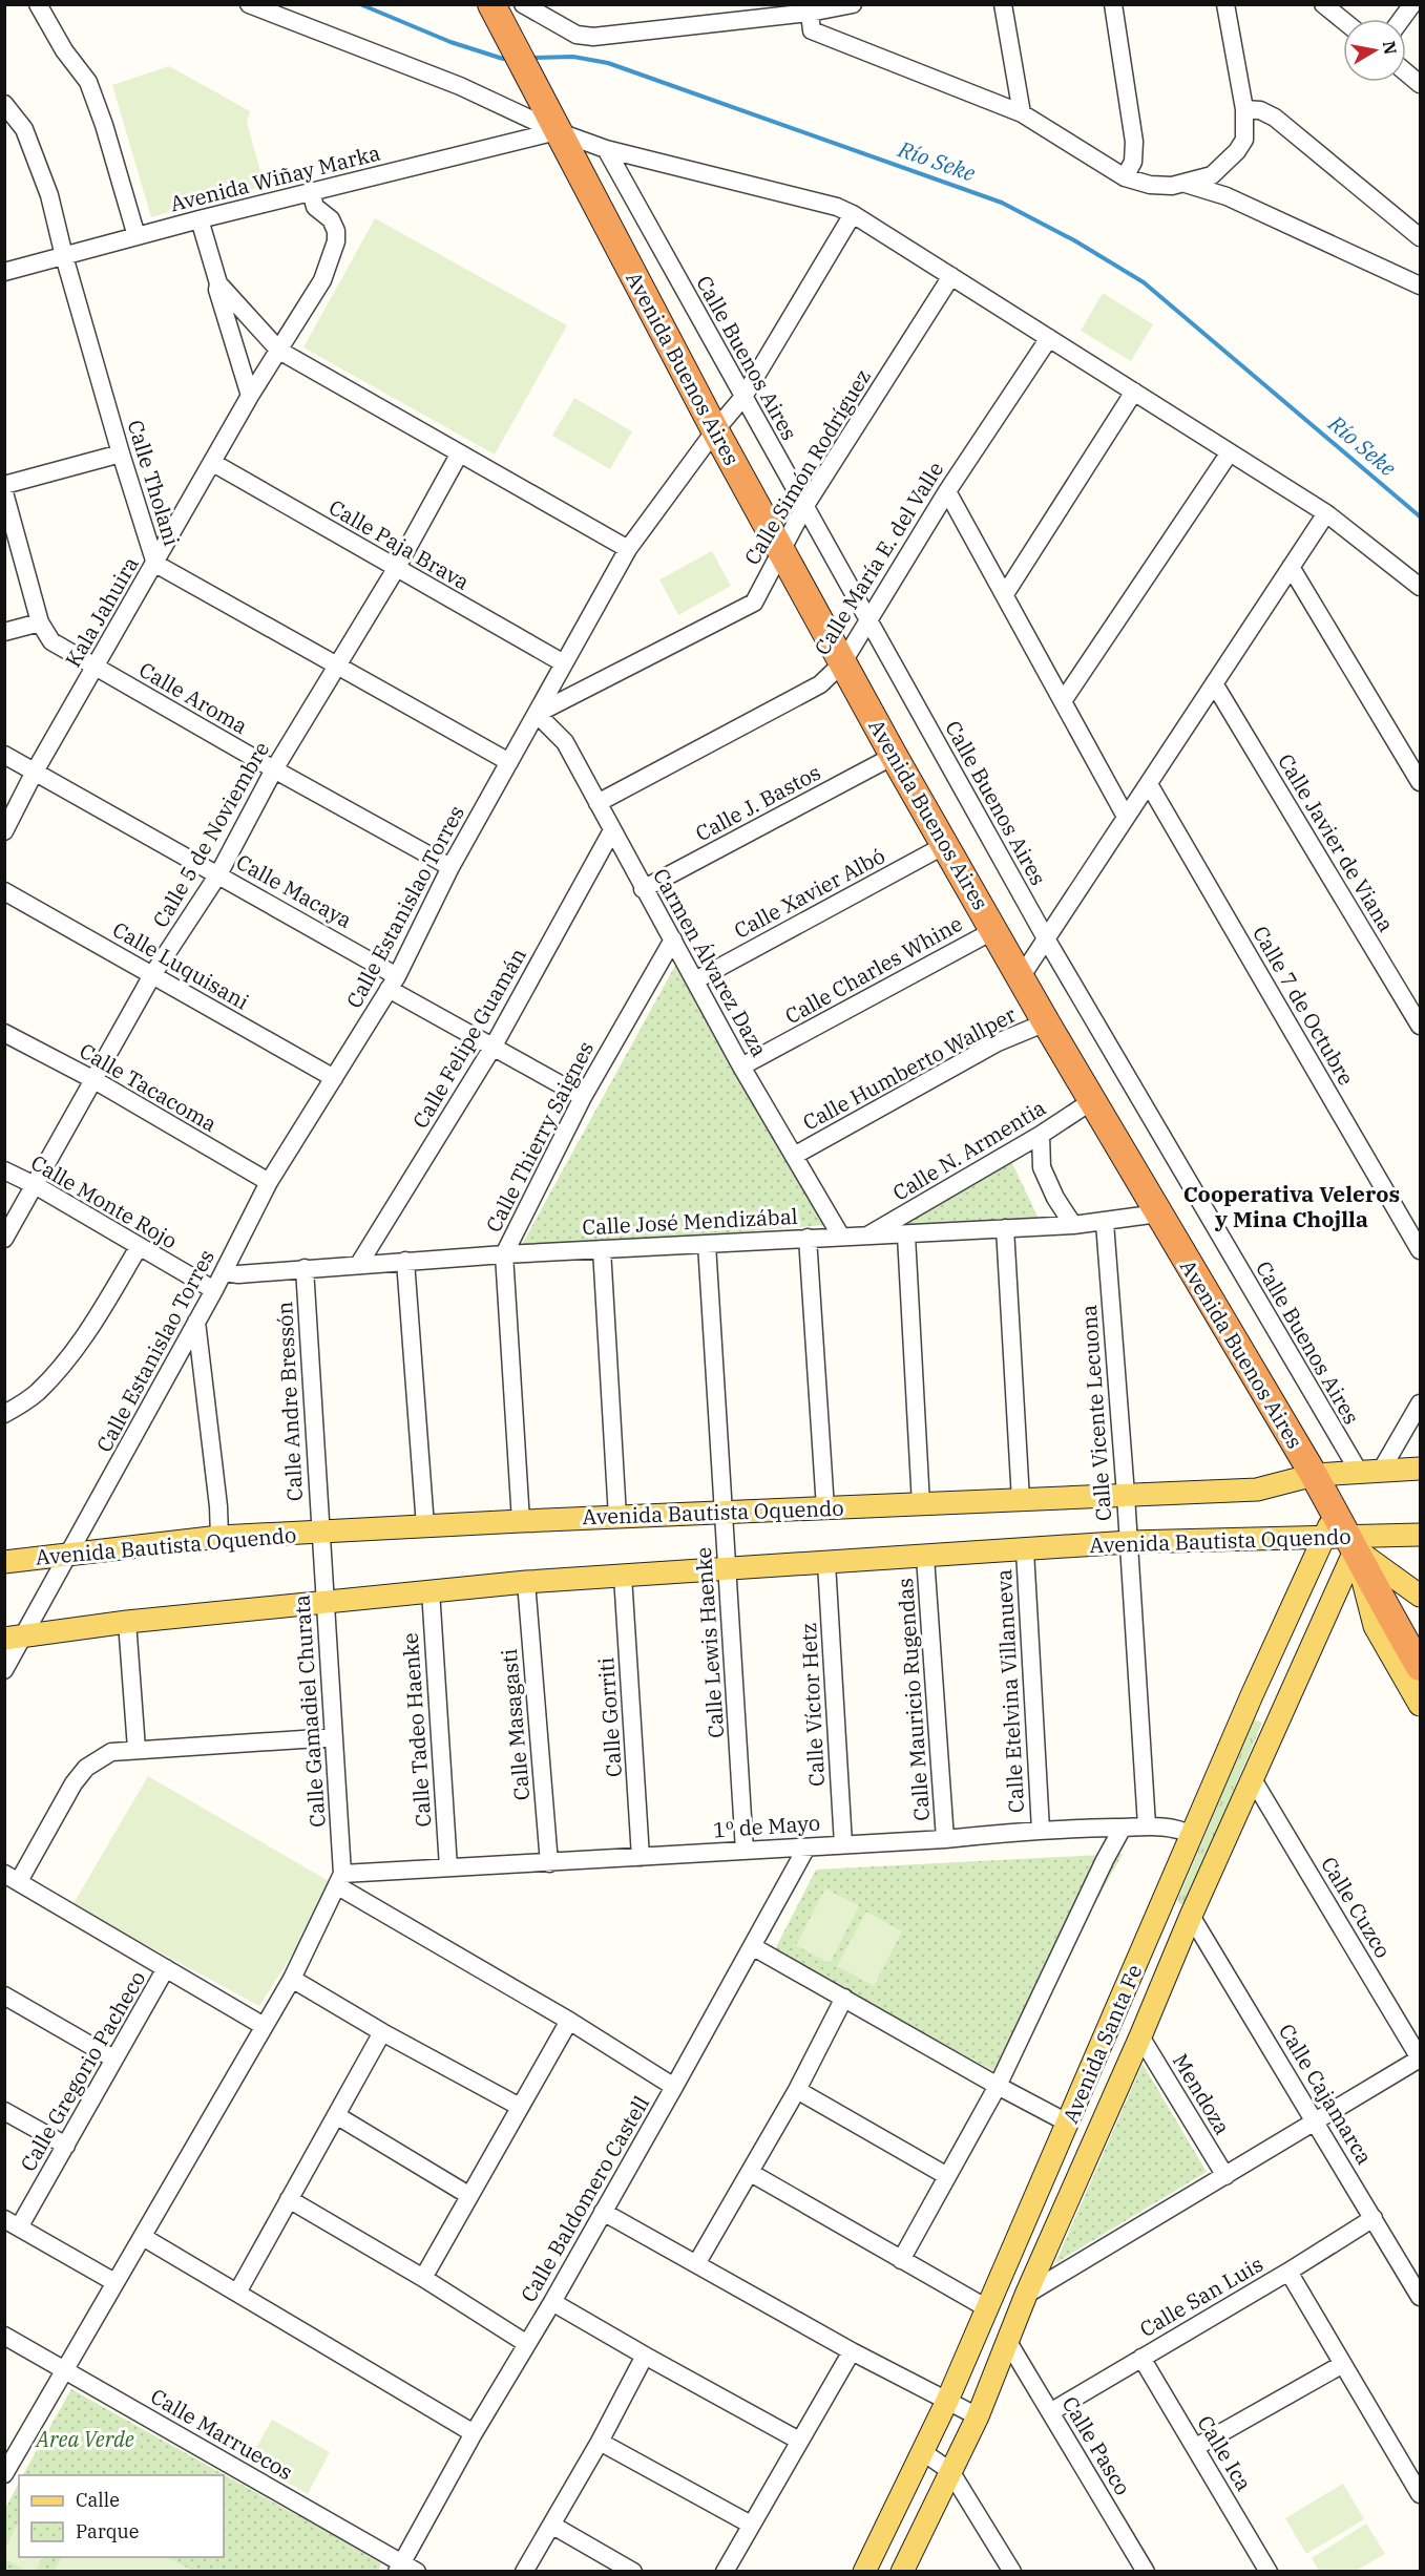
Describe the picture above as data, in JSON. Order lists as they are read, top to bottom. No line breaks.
{"streets":{"highway":["Avenida Buenos Aires"],"main road":["Avenida Bautista Oquendo","Avenida Santa Fe"],"street":["Avenida Wiñay Marka","Calle Buenos Aires","Calle Simón Rodríguez","Calle Tholani","Calle Paja Brava","Calle María E. del Valle","Kala Jahuira","Calle Aroma","Calle J. Bastos","Calle 5 de Noviembre","Calle Javier de Viana","Calle Macaya","Calle Xavier Albó","Calle Estanislao Torres","Carmen Álvarez Daza","Calle Luquisani","Calle Charles Whine","Calle 7 de Octubre","Calle Felipe Guamán","Calle Humberto Wallper","Calle Tacacoma","Calle Thierry Saignes","Calle N. Armentia","Calle Monte Rojo","Calle José Mendizábal","Calle Andre Bressón","Calle Vicente Lecuona","Calle Lewis Haenke","Calle Etelvina Villanueva","Calle Mauricio Rugendas","Calle Víctor Hetz","Calle Gamadiel Churata","Calle Gorriti","Calle Masagasti","Calle Tadeo Haenke","1º de Mayo","Calle Cuzco","Calle Gregorio Pacheco","Mendoza","Calle Cajamarca","Calle Baldomero Castell","Calle San Luis","Calle Marruecos","Calle Pasco","Calle Ica"]},"crossings":[["Avenida Wiñay Marka","Avenida Buenos Aires"],["Avenida Wiñay Marka","Calle Tholani"],["Avenida Wiñay Marka","Kala Jahuira"],["Calle Buenos Aires","Calle Simón Rodríguez"],["Calle Buenos Aires","Calle María E. del Valle"],["Calle Buenos Aires","Calle Estanislao Torres"],["Calle Buenos Aires","Avenida Bautista Oquendo"],["Avenida Buenos Aires","Calle Simón Rodríguez"],["Avenida Buenos Aires","Calle María E. del Valle"],["Avenida Buenos Aires","Calle J. Bastos"],["Avenida Buenos Aires","Calle Xavier Albó"],["Avenida Buenos Aires","Calle Estanislao Torres"],["Avenida Buenos Aires","Calle Charles Whine"],["Avenida Buenos Aires","Calle Humberto Wallper"],["Avenida Buenos Aires","Calle N. Armentia"],["Avenida Buenos Aires","Calle José Mendizábal"],["Avenida Buenos Aires","Avenida Bautista Oquendo"],["Avenida Buenos Aires","Avenida Santa Fe"],["Calle Simón Rodríguez","Calle Estanislao Torres"],["Calle Simón Rodríguez","Carmen Álvarez Daza"],["Calle Tholani","Kala Jahuira"],["Calle Tholani","Calle 5 de Noviembre"],["Calle Tholani","Calle Estanislao Torres"],["Calle Paja Brava","Kala Jahuira"],["Calle Paja Brava","Calle 5 de Noviembre"],["Calle Paja Brava","Calle Estanislao Torres"],["Calle María E. del Valle","Carmen Álvarez Daza"],["Kala Jahuira","Calle Aroma"],["Kala Jahuira","Calle Macaya"],["Calle Aroma","Calle 5 de Noviembre"],["Calle Aroma","Calle Estanislao Torres"],["Calle J. Bastos","Carmen Álvarez Daza"],["Calle 5 de Noviembre","Calle Macaya"],["Calle 5 de Noviembre","Calle Luquisani"],["Calle 5 de Noviembre","Calle Tacacoma"],["Calle 5 de Noviembre","Calle Monte Rojo"],["Calle Macaya","Calle Estanislao Torres"],["Calle Macaya","Calle Felipe Guamán"],["Calle Macaya","Calle Thierry Saignes"],["Calle Xavier Albó","Carmen Álvarez Daza"],["Calle Estanislao Torres","Carmen Álvarez Daza"],["Calle Estanislao Torres","Calle Luquisani"],["Calle Estanislao Torres","Calle Tacacoma"],["Calle Estanislao Torres","Calle Monte Rojo"],["Calle Estanislao Torres","Calle José Mendizábal"],["Calle Estanislao Torres","Avenida Bautista Oquendo"],["Carmen Álvarez Daza","Calle Charles Whine"],["Carmen Álvarez Daza","Calle Felipe Guamán"],["Carmen Álvarez Daza","Calle Humberto Wallper"],["Carmen Álvarez Daza","Calle Thierry Saignes"],["Carmen Álvarez Daza","Calle José Mendizábal"],["Calle Felipe Guamán","Calle José Mendizábal"],["Calle Thierry Saignes","Calle José Mendizábal"],["Calle Thierry Saignes","Avenida Bautista Oquendo"],["Calle N. Armentia","Calle José Mendizábal"],["Calle José Mendizábal","Calle Andre Bressón"],["Calle José Mendizábal","Calle Vicente Lecuona"],["Calle José Mendizábal","Calle Lewis Haenke"],["Calle Andre Bressón","Avenida Bautista Oquendo"],["Calle Andre Bressón","Calle Gamadiel Churata"],["Calle Vicente Lecuona","Avenida Bautista Oquendo"],["Calle Vicente Lecuona","1º de Mayo"],["Avenida Bautista Oquendo","Calle Lewis Haenke"],["Avenida Bautista Oquendo","Calle Etelvina Villanueva"],["Avenida Bautista Oquendo","Calle Mauricio Rugendas"],["Avenida Bautista Oquendo","Calle Víctor Hetz"],["Avenida Bautista Oquendo","Calle Gamadiel Churata"],["Avenida Bautista Oquendo","Calle Gorriti"],["Avenida Bautista Oquendo","Calle Masagasti"],["Avenida Bautista Oquendo","Calle Tadeo Haenke"],["Avenida Bautista Oquendo","Avenida Santa Fe"],["Calle Lewis Haenke","1º de Mayo"],["Calle Etelvina Villanueva","1º de Mayo"],["Calle Mauricio Rugendas","1º de Mayo"],["Calle Víctor Hetz","1º de Mayo"],["Calle Gamadiel Churata","1º de Mayo"],["Calle Gorriti","1º de Mayo"],["Calle Masagasti","1º de Mayo"],["Calle Tadeo Haenke","1º de Mayo"],["1º de Mayo","Avenida Santa Fe"],["1º de Mayo","Calle Baldomero Castell"],["Calle Cuzco","Avenida Santa Fe"],["Avenida Santa Fe","Mendoza"],["Avenida Santa Fe","Calle Cajamarca"],["Avenida Santa Fe","Calle Pasco"],["Calle Cajamarca","Calle San Luis"],["Calle Baldomero Castell","Calle Marruecos"],["Calle San Luis","Calle Pasco"],["Calle San Luis","Calle Ica"]],"districts":["Cooperativa Veleros y Mina Chojlla"],"water":["Río Seke"],"parks":["Area Verde"],"legend":["Calle","Parque"],"north":"right"}
